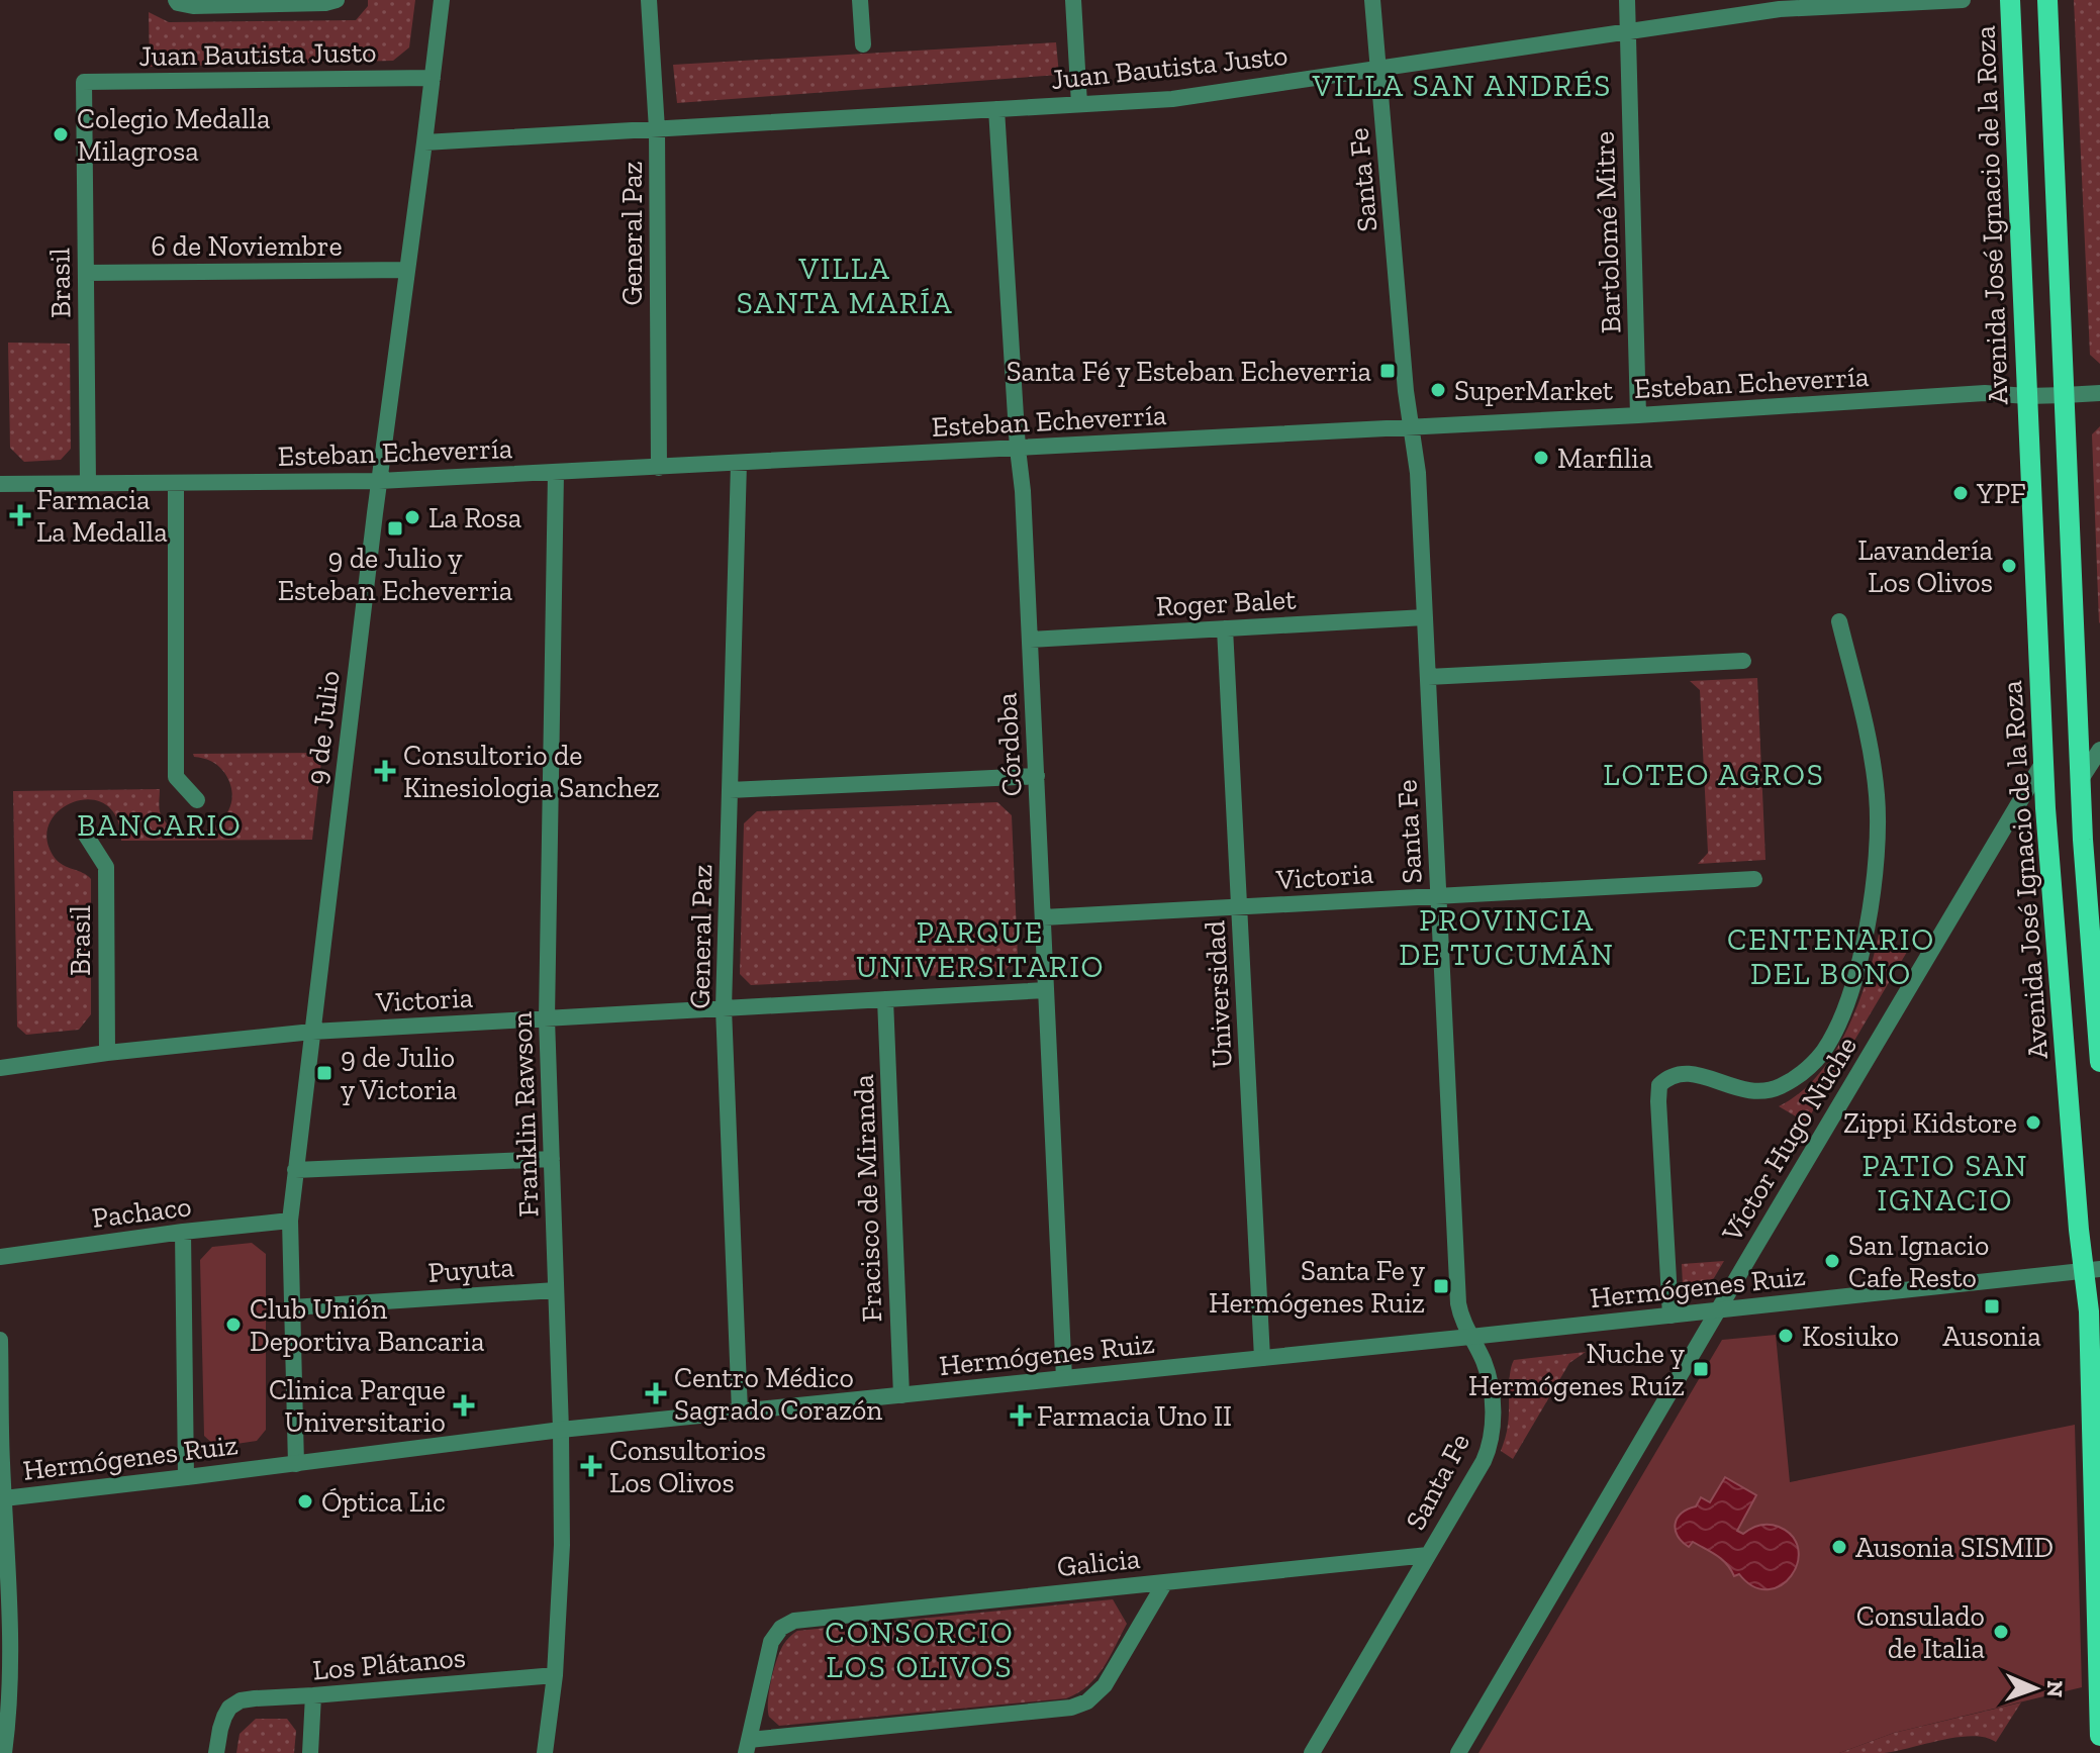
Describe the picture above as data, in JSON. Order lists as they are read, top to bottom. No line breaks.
{"streets":{"main road":["Avenida José Ignacio de la Roza"],"street":["Juan Bautista Justo","Santa Fe","Bartolomé Mitre","General Paz","6 de Noviembre","Brasil","Esteban Echeverría","Roger Balet","9 de Julio","Córdoba","Victoria","Universidad","Franklin Rawson","Víctor Hugo Nuche","Fracisco de Miranda","Pachaco","Puyuta","Hermógenes Ruiz","Galicia","Los Plátanos"]},"crossings":[["Juan Bautista Justo","Santa Fe"],["Juan Bautista Justo","Bartolomé Mitre"],["Juan Bautista Justo","General Paz"],["Juan Bautista Justo","Brasil"],["Juan Bautista Justo","9 de Julio"],["Juan Bautista Justo","Córdoba"],["Santa Fe","Esteban Echeverría"],["Santa Fe","Roger Balet"],["Santa Fe","Victoria"],["Santa Fe","Hermógenes Ruiz"],["Santa Fe","Galicia"],["Avenida José Ignacio de la Roza","Esteban Echeverría"],["Avenida José Ignacio de la Roza","Víctor Hugo Nuche"],["Avenida José Ignacio de la Roza","Hermógenes Ruiz"],["Bartolomé Mitre","Esteban Echeverría"],["General Paz","Esteban Echeverría"],["General Paz","Victoria"],["General Paz","Hermógenes Ruiz"],["6 de Noviembre","Brasil"],["6 de Noviembre","9 de Julio"],["Brasil","Esteban Echeverría"],["Brasil","Victoria"],["Esteban Echeverría","9 de Julio"],["Esteban Echeverría","Córdoba"],["Esteban Echeverría","Franklin Rawson"],["Roger Balet","Córdoba"],["Roger Balet","Universidad"],["9 de Julio","Victoria"],["9 de Julio","Pachaco"],["9 de Julio","Puyuta"],["9 de Julio","Hermógenes Ruiz"],["Córdoba","Victoria"],["Córdoba","Hermógenes Ruiz"],["Victoria","Universidad"],["Victoria","Franklin Rawson"],["Victoria","Fracisco de Miranda"],["Universidad","Hermógenes Ruiz"],["Franklin Rawson","Puyuta"],["Franklin Rawson","Hermógenes Ruiz"],["Franklin Rawson","Los Plátanos"],["Víctor Hugo Nuche","Hermógenes Ruiz"],["Fracisco de Miranda","Hermógenes Ruiz"]],"districts":["VILLA SAN ANDRÉS","VILLA SANTA MARÍA","LOTEO AGROS","BANCARIO","PROVINCIA DE TUCUMÁN","PARQUE UNIVERSITARIO","CENTENARIO DEL BONO","PATIO SAN IGNACIO","CONSORCIO LOS OLIVOS"],"places":{"other":["Colegio Medalla Milagrosa","SuperMarket","Marfilia","YPF","La Rosa","Lavandería Los Olivos","Zippi Kidstore","San Ignacio Cafe Resto","Club Unión Deportiva Bancaria","Kosiuko","Óptica Lic","Ausonia SISMID","Consulado de Italia"],"transit":["Santa Fé y Esteban Echeverria","9 de Julio y Esteban Echeverria","9 de Julio y Victoria","Santa Fe y Hermógenes Ruiz","Ausonia","Nuche y Hermógenes Ruíz"],"health":["Farmacia La Medalla","Consultorio de Kinesiologia Sanchez","Centro Médico Sagrado Corazón","Clinica Parque Universitario","Farmacia Uno II","Consultorios Los Olivos"]},"north":"right"}
